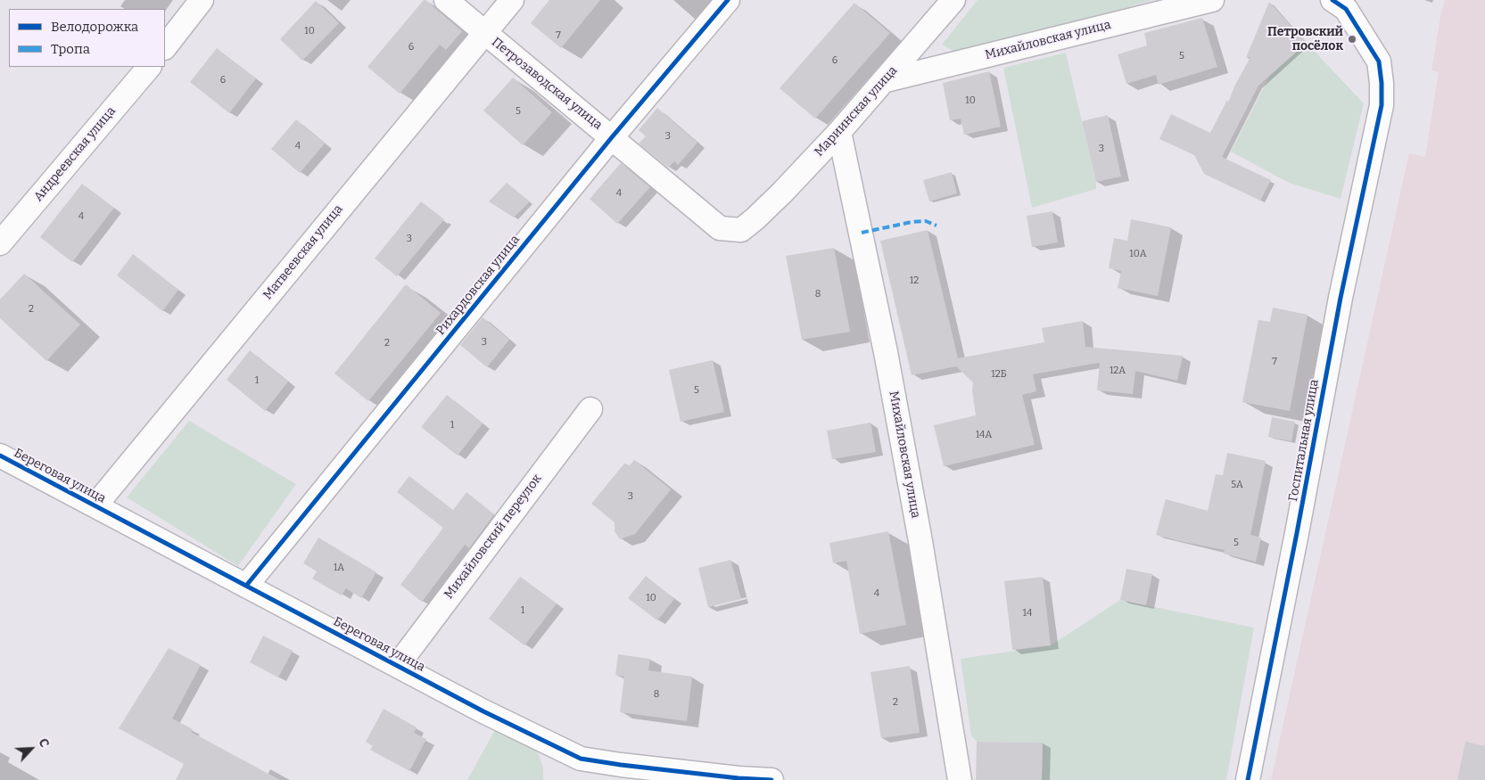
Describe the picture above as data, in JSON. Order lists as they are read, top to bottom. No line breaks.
{"streets":{"street":["Михайловская улица","Петрозаводская улица","Мариинская улица","Андреевская улица","Матвеевская улица","Рихардовская улица","Госпитальная улица","Береговая улица","Михайловский переулок"]},"crossings":[["Михайловская улица","Мариинская улица"],["Петрозаводская улица","Мариинская улица"],["Петрозаводская улица","Матвеевская улица"],["Петрозаводская улица","Рихардовская улица"],["Матвеевская улица","Береговая улица"],["Рихардовская улица","Береговая улица"],["Береговая улица","Михайловский переулок"]],"places":["Петровский посёлок"],"house_numbers":["10","7","6","5","6","6","10","5","3","4","3","4","4","3","10А","12","8","2","3","2","7","12А","12Б","1","5","1","14А","5А","3","5","1А","4","10","1","14","8","2"],"legend":["Велодорожка","Тропа"],"north":"top right"}
